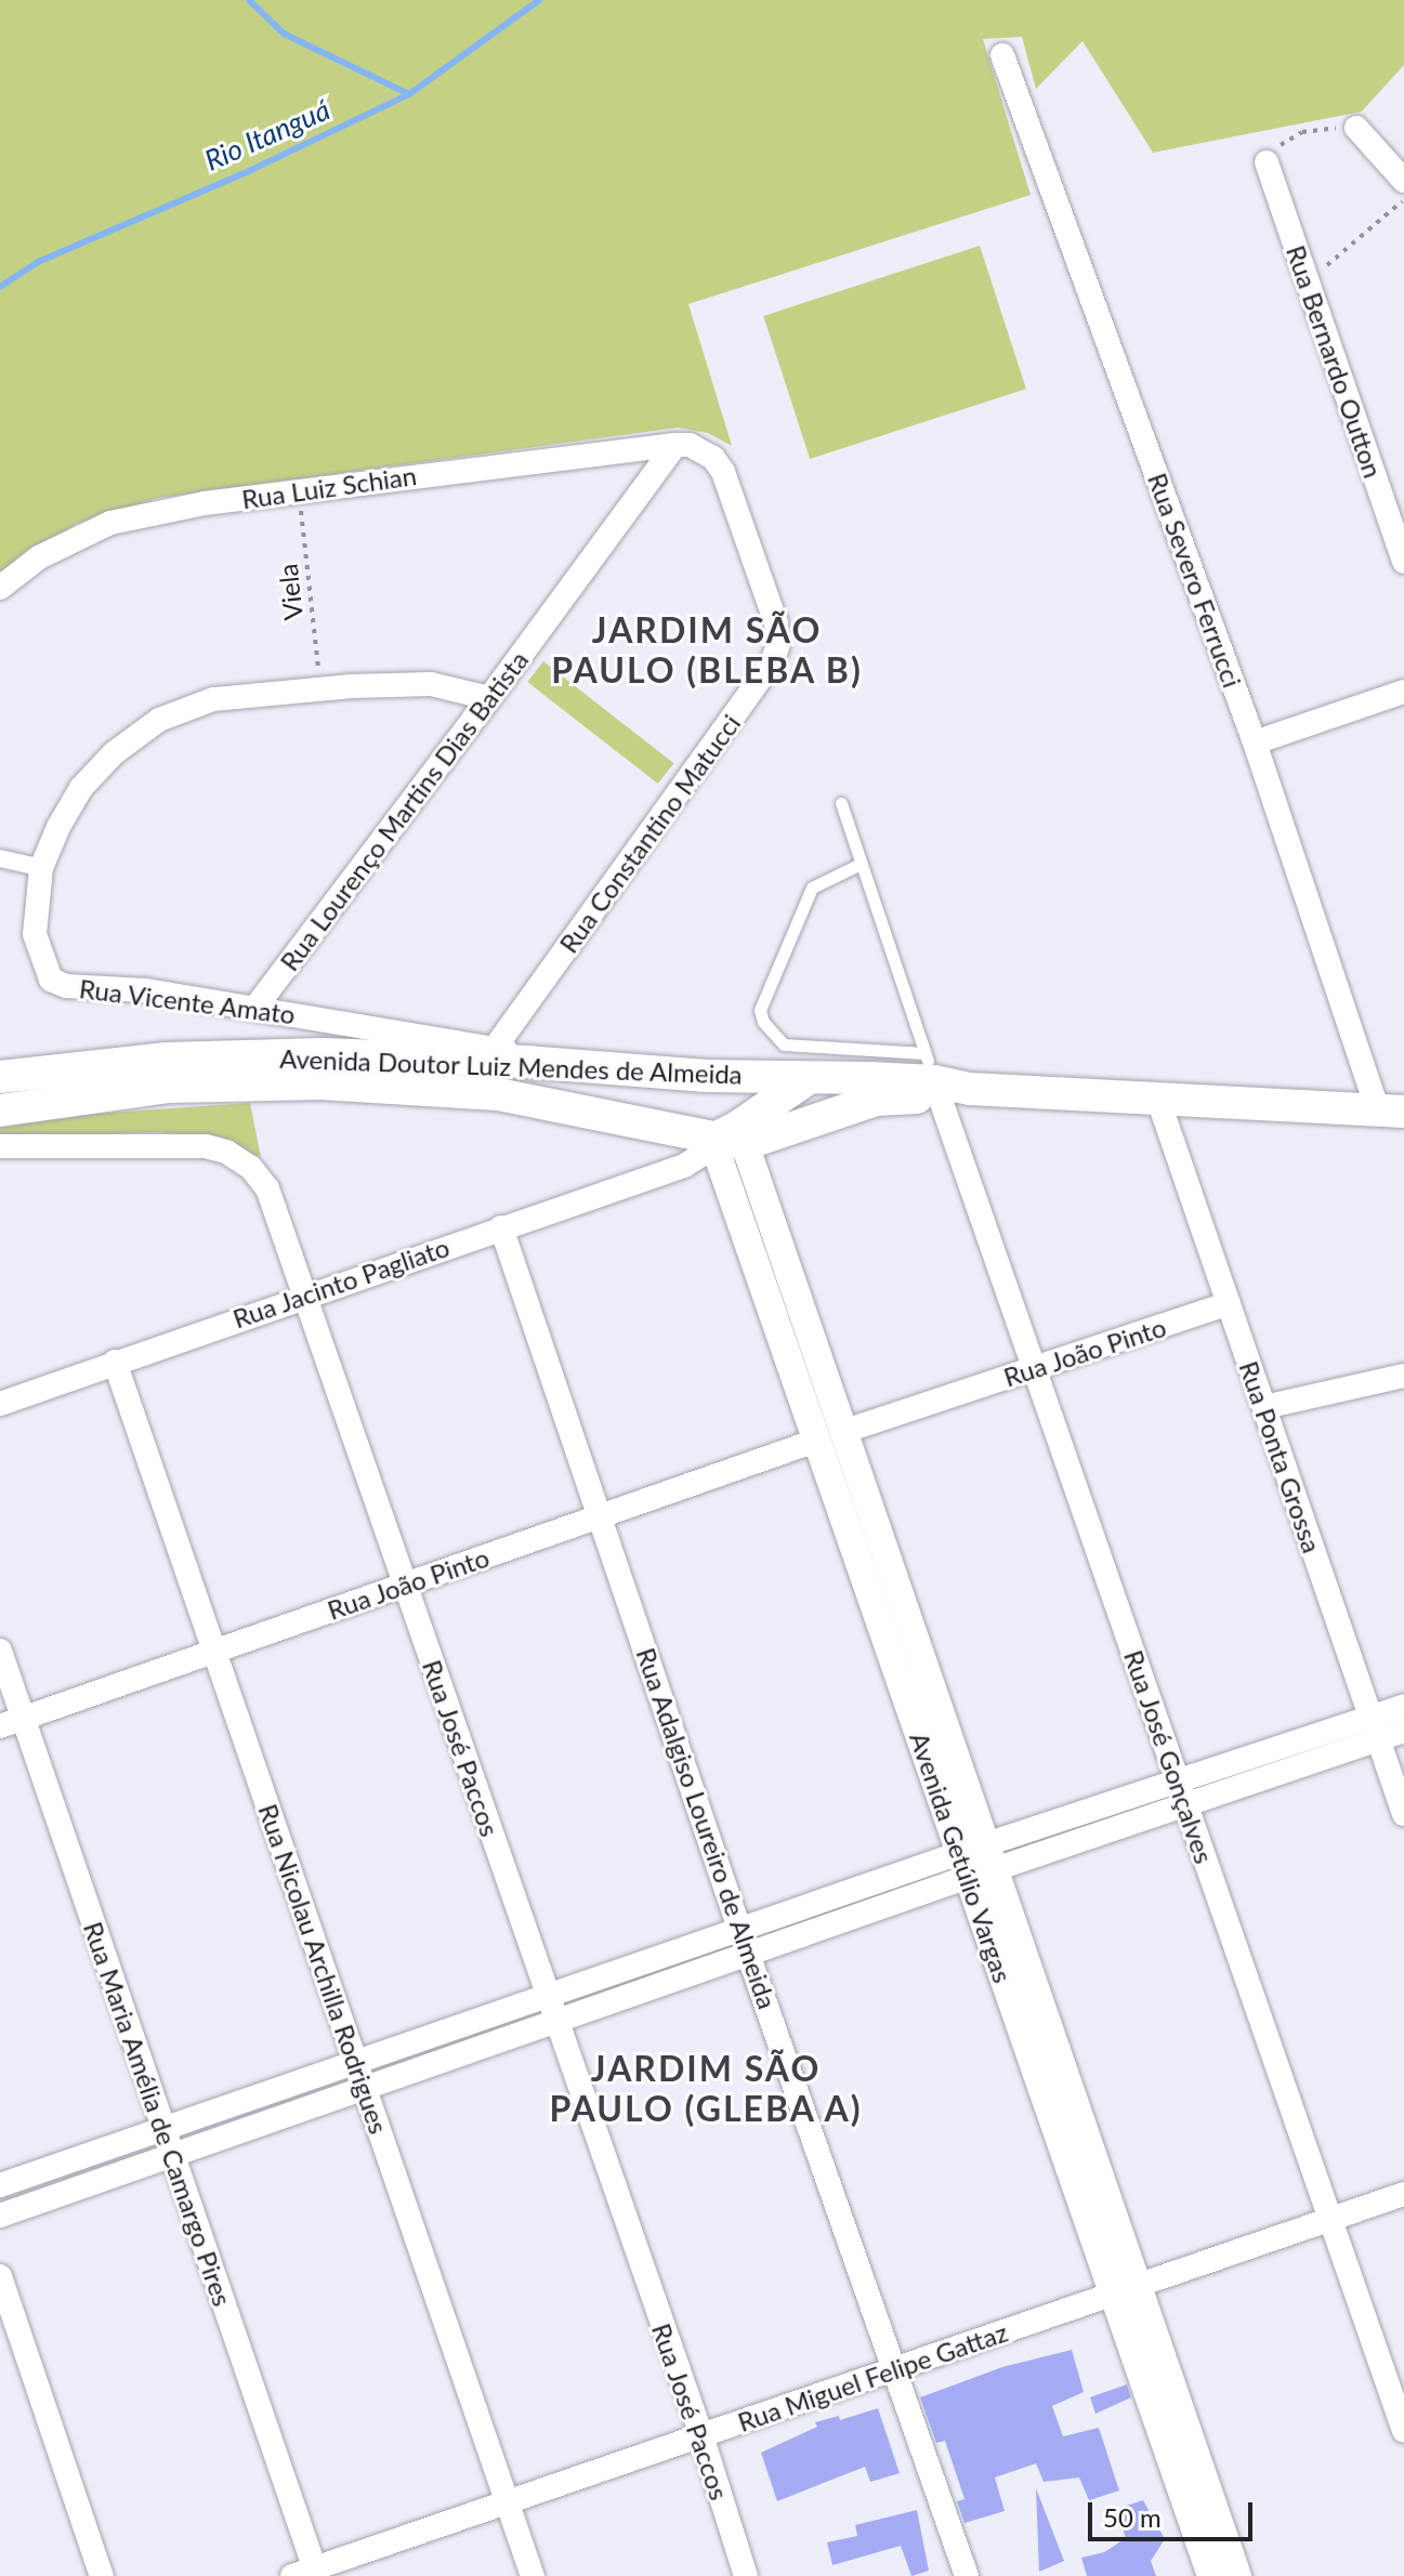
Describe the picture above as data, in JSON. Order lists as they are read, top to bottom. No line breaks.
{"streets":{"main road":["Avenida Doutor Luiz Mendes de Almeida"],"street":["Rua Bernardo Outton","Rua Luiz Schian","Rua Severo Ferrucci","Rua Lourenço Martins Dias Batista","Rua Constantino Matucci","Rua Vicente Amato","Rua Jacinto Pagliato","Rua João Pinto","Rua Ponta Grossa","Rua José Paccos","Rua José Gonçalves","Rua Adalgiso Loureiro de Almeida","Avenida Getúlio Vargas","Rua Nicolau Archilla Rodrigues","Rua Maria Amélia de Camargo Pires","Rua Miguel Felipe Gattaz"],"path":["Viela"]},"crossings":[["Rua Luiz Schian","Viela"],["Rua Luiz Schian","Rua Lourenço Martins Dias Batista"],["Rua Luiz Schian","Rua Constantino Matucci"],["Rua Severo Ferrucci","Avenida Doutor Luiz Mendes de Almeida"],["Viela","Rua Vicente Amato"],["Rua Lourenço Martins Dias Batista","Rua Constantino Matucci"],["Rua Lourenço Martins Dias Batista","Rua Vicente Amato"],["Rua Constantino Matucci","Rua Vicente Amato"],["Rua Vicente Amato","Avenida Doutor Luiz Mendes de Almeida"],["Avenida Doutor Luiz Mendes de Almeida","Rua Jacinto Pagliato"],["Avenida Doutor Luiz Mendes de Almeida","Rua Ponta Grossa"],["Avenida Doutor Luiz Mendes de Almeida","Rua José Gonçalves"],["Avenida Doutor Luiz Mendes de Almeida","Avenida Getúlio Vargas"],["Rua Jacinto Pagliato","Rua José Paccos"],["Rua Jacinto Pagliato","Rua Adalgiso Loureiro de Almeida"],["Rua Jacinto Pagliato","Avenida Getúlio Vargas"],["Rua Jacinto Pagliato","Rua Nicolau Archilla Rodrigues"],["Rua João Pinto","Rua Ponta Grossa"],["Rua João Pinto","Rua José Paccos"],["Rua João Pinto","Rua José Gonçalves"],["Rua João Pinto","Rua Adalgiso Loureiro de Almeida"],["Rua João Pinto","Avenida Getúlio Vargas"],["Rua João Pinto","Rua Nicolau Archilla Rodrigues"],["Rua João Pinto","Rua Maria Amélia de Camargo Pires"],["Rua José Paccos","Rua Miguel Felipe Gattaz"],["Rua José Gonçalves","Rua Miguel Felipe Gattaz"],["Rua Adalgiso Loureiro de Almeida","Rua Miguel Felipe Gattaz"],["Avenida Getúlio Vargas","Rua Miguel Felipe Gattaz"],["Rua Nicolau Archilla Rodrigues","Rua Miguel Felipe Gattaz"],["Rua Maria Amélia de Camargo Pires","Rua Miguel Felipe Gattaz"]],"districts":["JARDIM SÃO PAULO (BLEBA B)","JARDIM SÃO PAULO (GLEBA A)"],"water":["Rio Itanguá"],"scale_bar":"50 m"}
